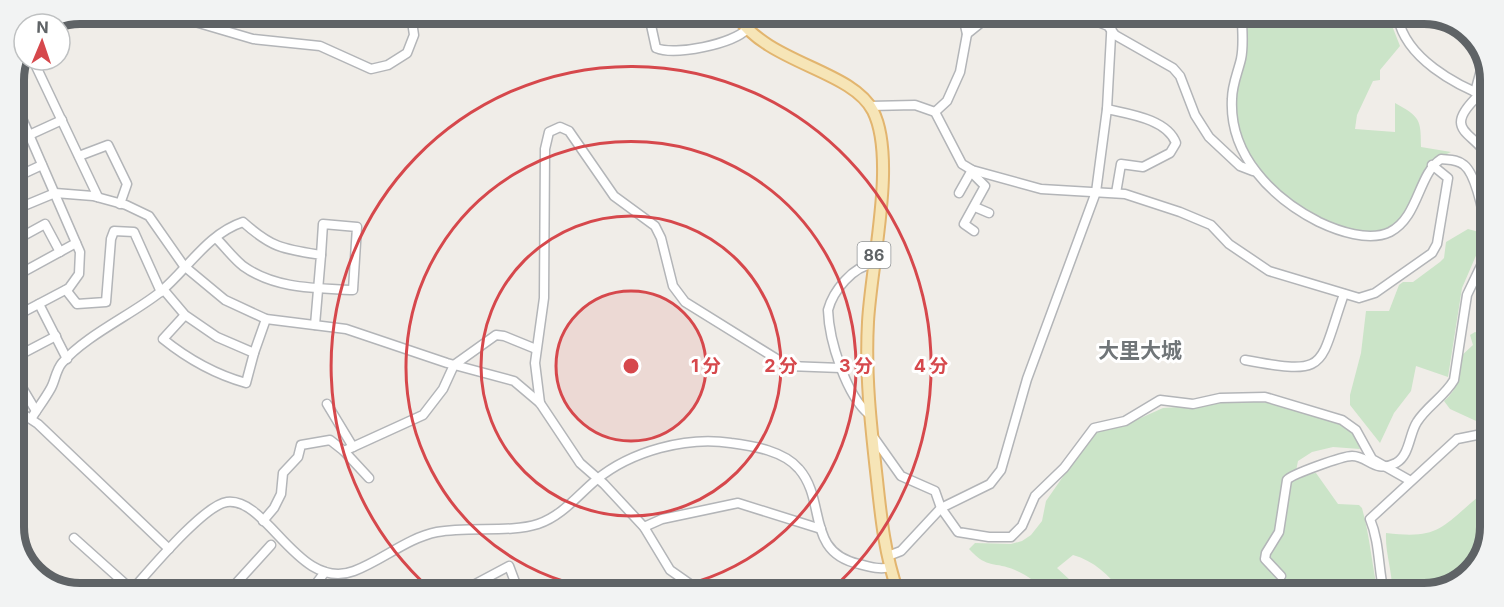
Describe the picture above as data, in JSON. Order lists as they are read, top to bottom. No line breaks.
{"streets":{"main road":["86"]},"districts":["大里大城"],"north":"top","rings":["1 分","2 分","3 分","4 分"]}
